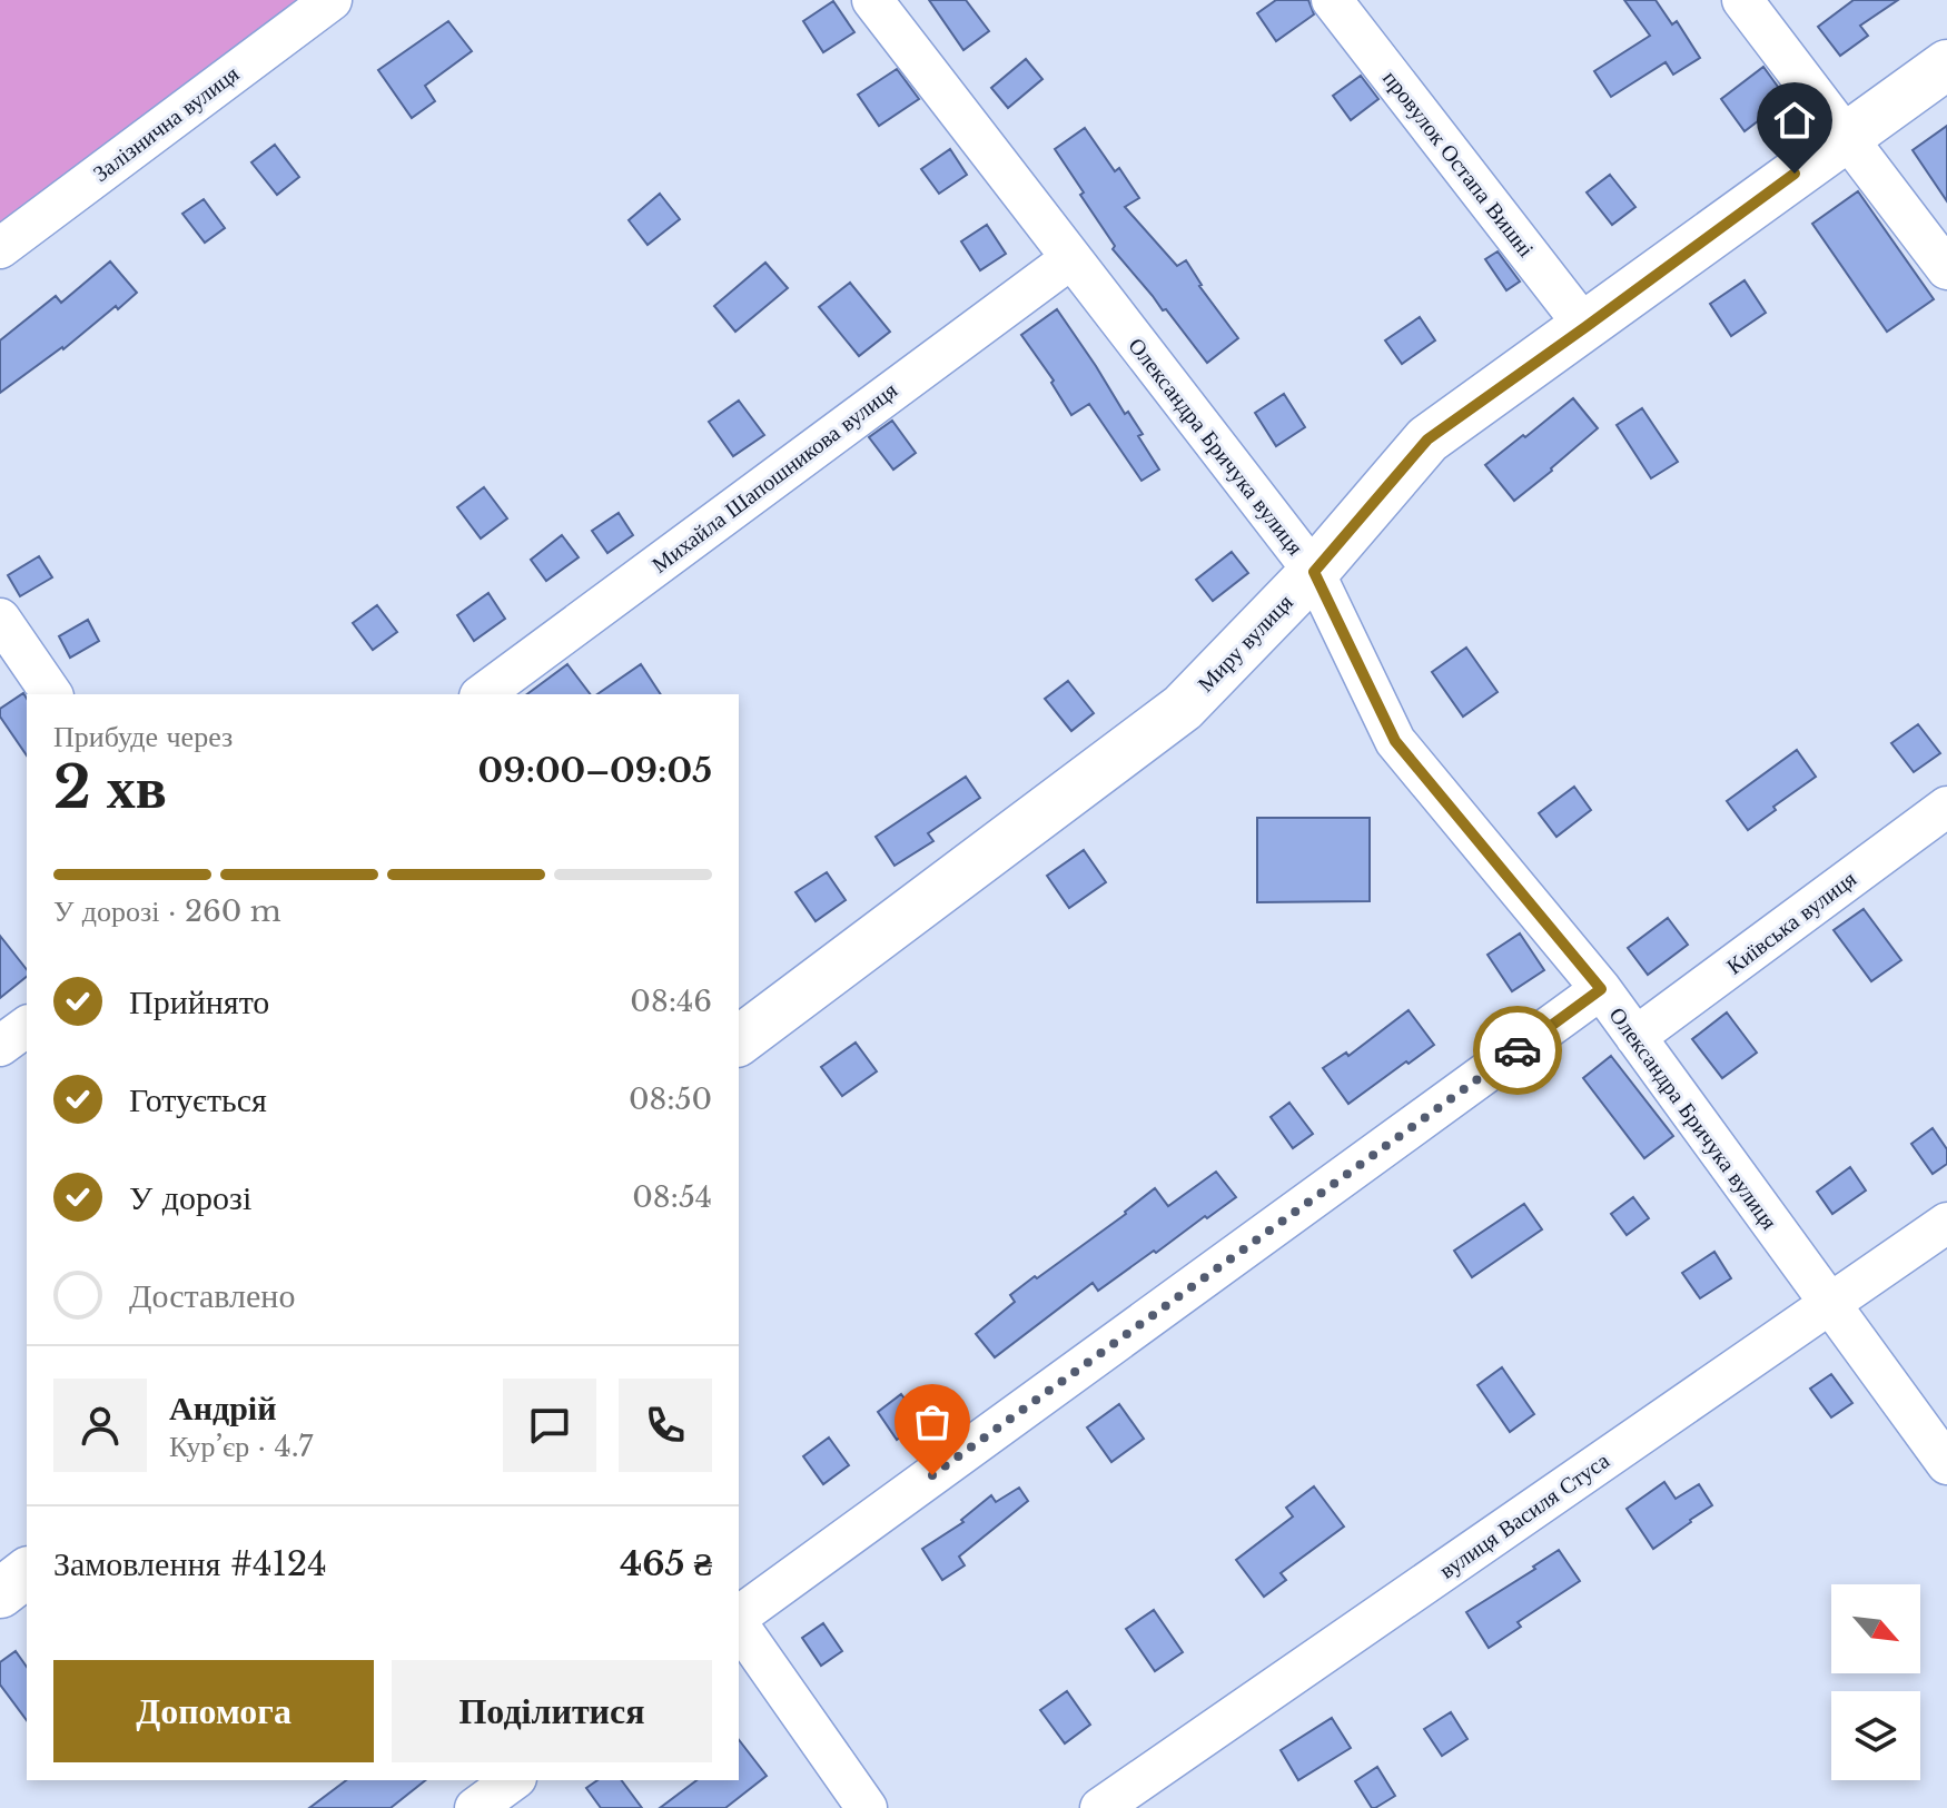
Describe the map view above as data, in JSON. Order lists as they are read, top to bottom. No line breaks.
{"streets":{"main road":["Миру вулиця"],"street":["Залізнична вулиця","провулок Остапа Вишні","Олександра Бричука вулиця","Михайла Шапошникова вулиця","Київська вулиця","вулиця Василя Стуса"]},"crossings":[["провулок Остапа Вишні","Миру вулиця"],["Олександра Бричука вулиця","Михайла Шапошникова вулиця"],["Олександра Бричука вулиця","Миру вулиця"],["Олександра Бричука вулиця","Київська вулиця"],["Олександра Бричука вулиця","вулиця Василя Стуса"]],"north":"bottom right","page":{"heading":["2 хв","Прибуде через","09:00–09:05"],"panel":["Андрій","Кур’єр · 4.7","Замовлення #4124","465 ₴"],"bar":"У дорозі · 260 m","list":[["Прийнято","08:46"],["Готується","08:50"],["У дорозі","08:54"],"Доставлено"],"buttons":["Допомога","Поділитися"]}}
